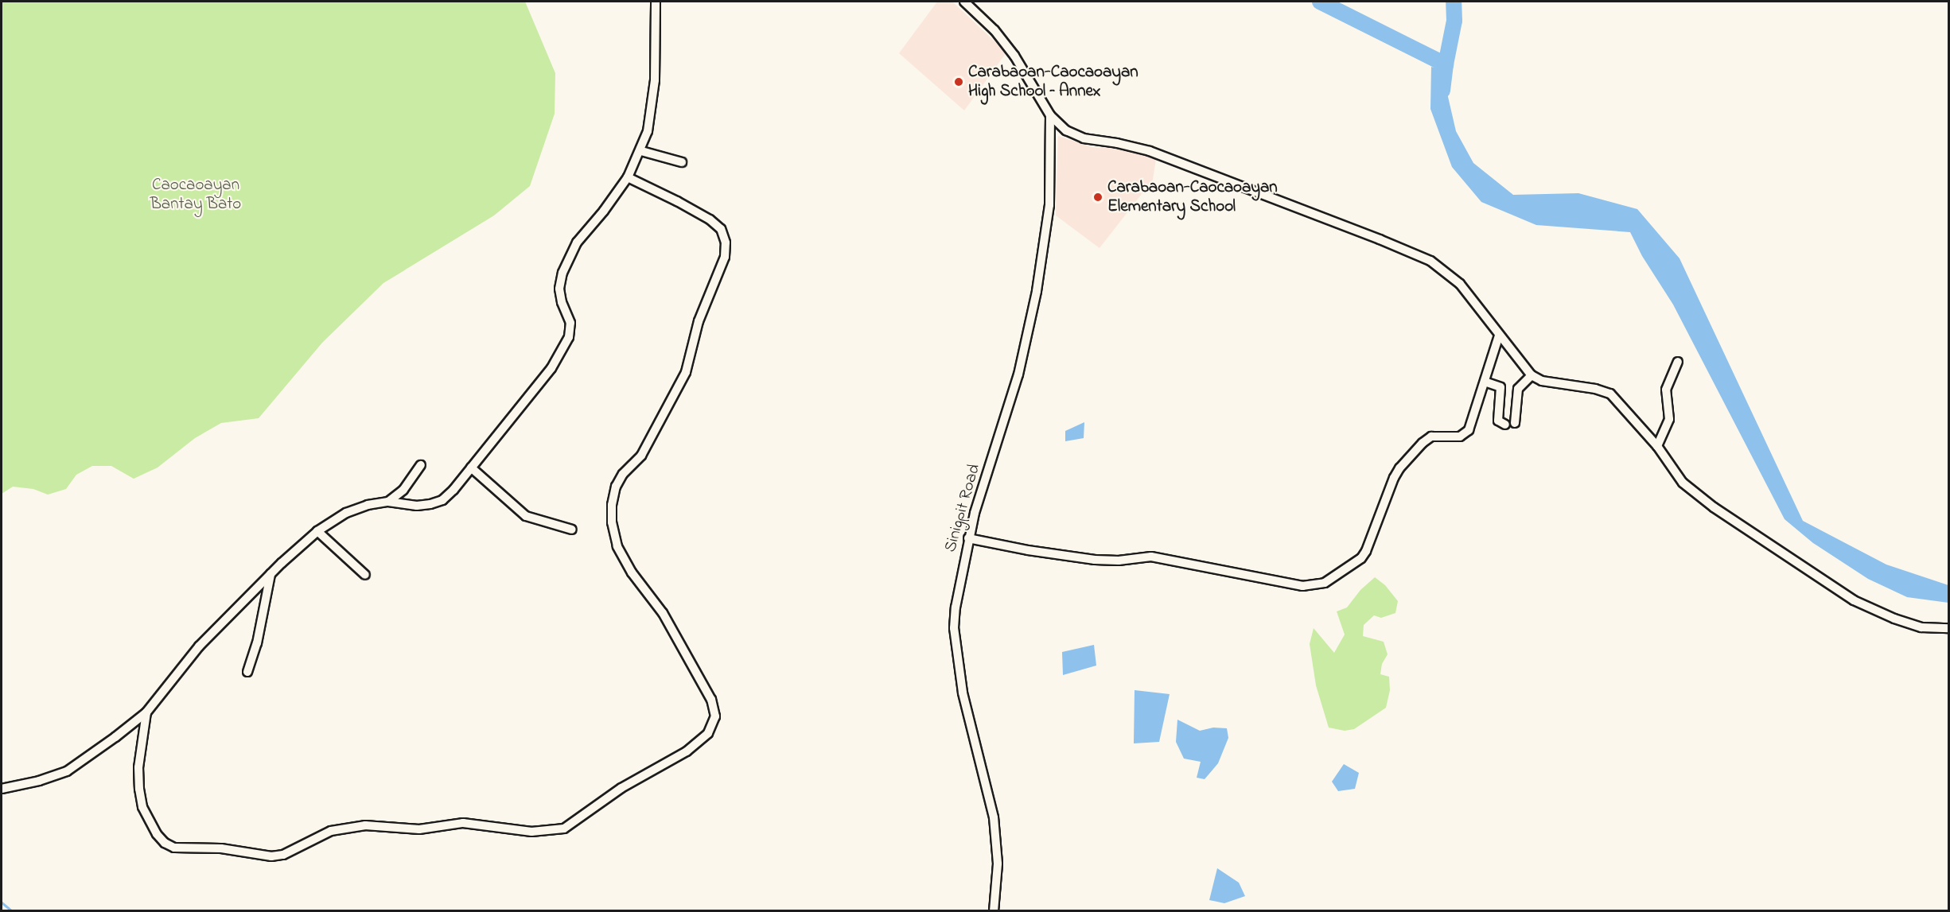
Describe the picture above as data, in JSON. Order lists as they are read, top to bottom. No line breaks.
{"streets":{"street":["Sinigpit Road"]},"parks":["Caocaoayan Bantay Bato"],"places":["Carabaoan-Caocaoayan High School – Annex","Carabaoan-Caocaoayan Elementary School"]}
